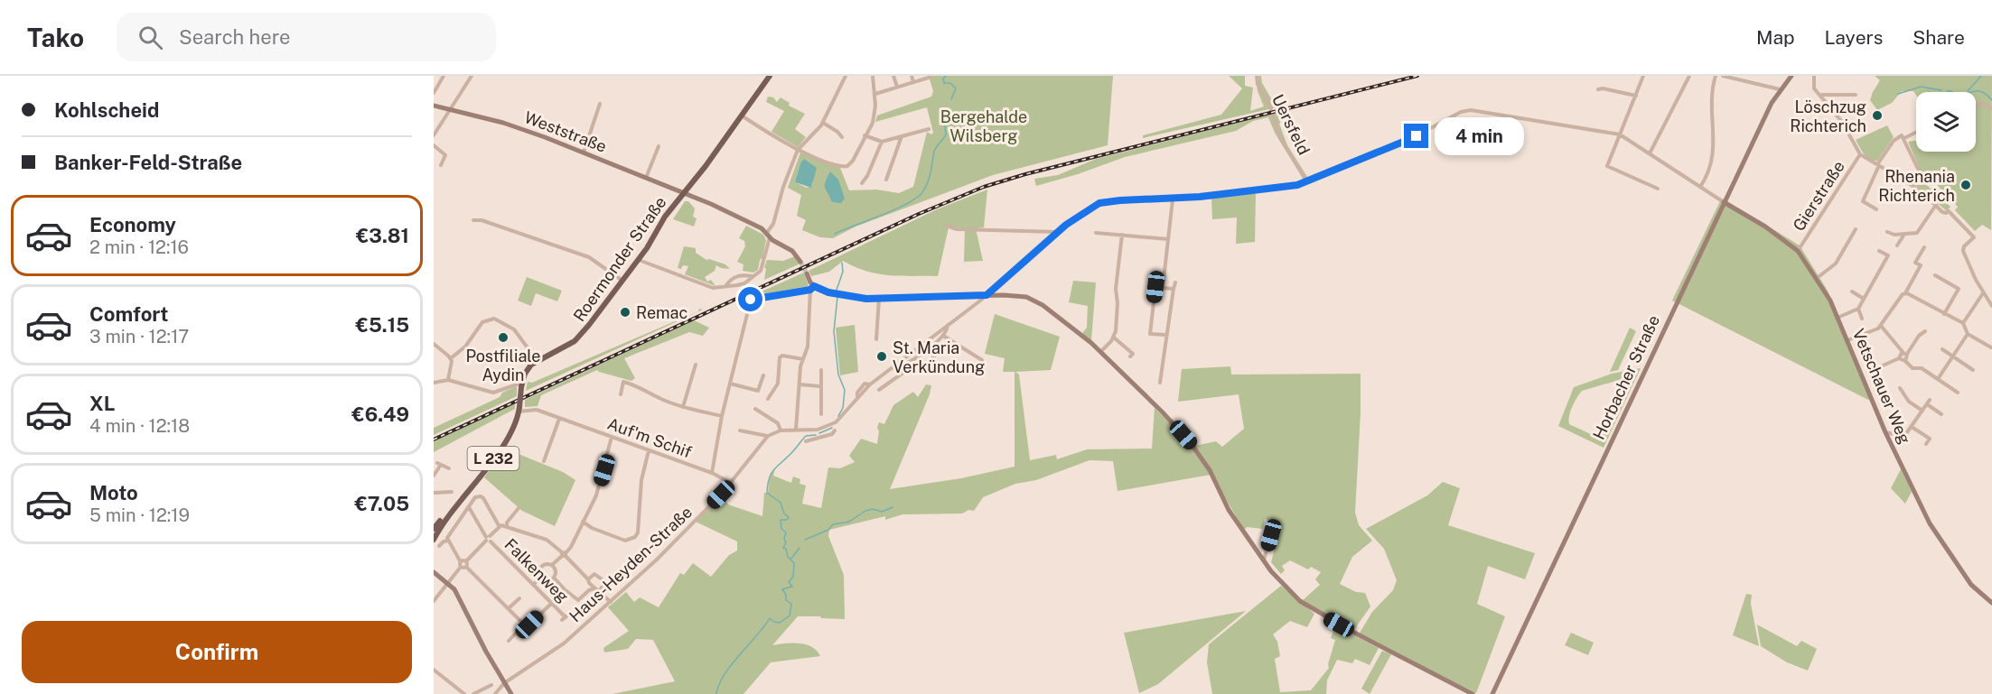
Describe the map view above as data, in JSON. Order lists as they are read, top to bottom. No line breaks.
{"streets":{"main road":["Roermonder Straße","L 232"],"street":["Uersfeld","Weststraße","Gierstraße","Horbacher Straße","Vetschauer Weg","Auf'm Schif","Haus-Heyden-Straße","Falkenweg"]},"crossings":[["Weststraße","Roermonder Straße"],["Gierstraße","Vetschauer Weg"],["Roermonder Straße","L 232"],["Horbacher Straße","Vetschauer Weg"],["Auf'm Schif","L 232"],["Auf'm Schif","Haus-Heyden-Straße"]],"parks":["Bergehalde Wilsberg"],"places":["Löschzug Richterich","Rhenania Richterich","Remac","Postfiliale Aydin","St. Maria Verkündung"],"page":{"header":"Tako","search":"Search here","nav":["Map","Layers","Share"],"banner":["Kohlscheid","Banker-Feld-Straße"],"bubble":"4 min","list":[{"name":"Economy","note":"2 min · 12:16","value":"€3.81"},{"name":"Comfort","note":"3 min · 12:17","value":"€5.15"},{"name":"XL","note":"4 min · 12:18","value":"€6.49"},{"name":"Moto","note":"5 min · 12:19","value":"€7.05"}],"buttons":"Confirm"}}
